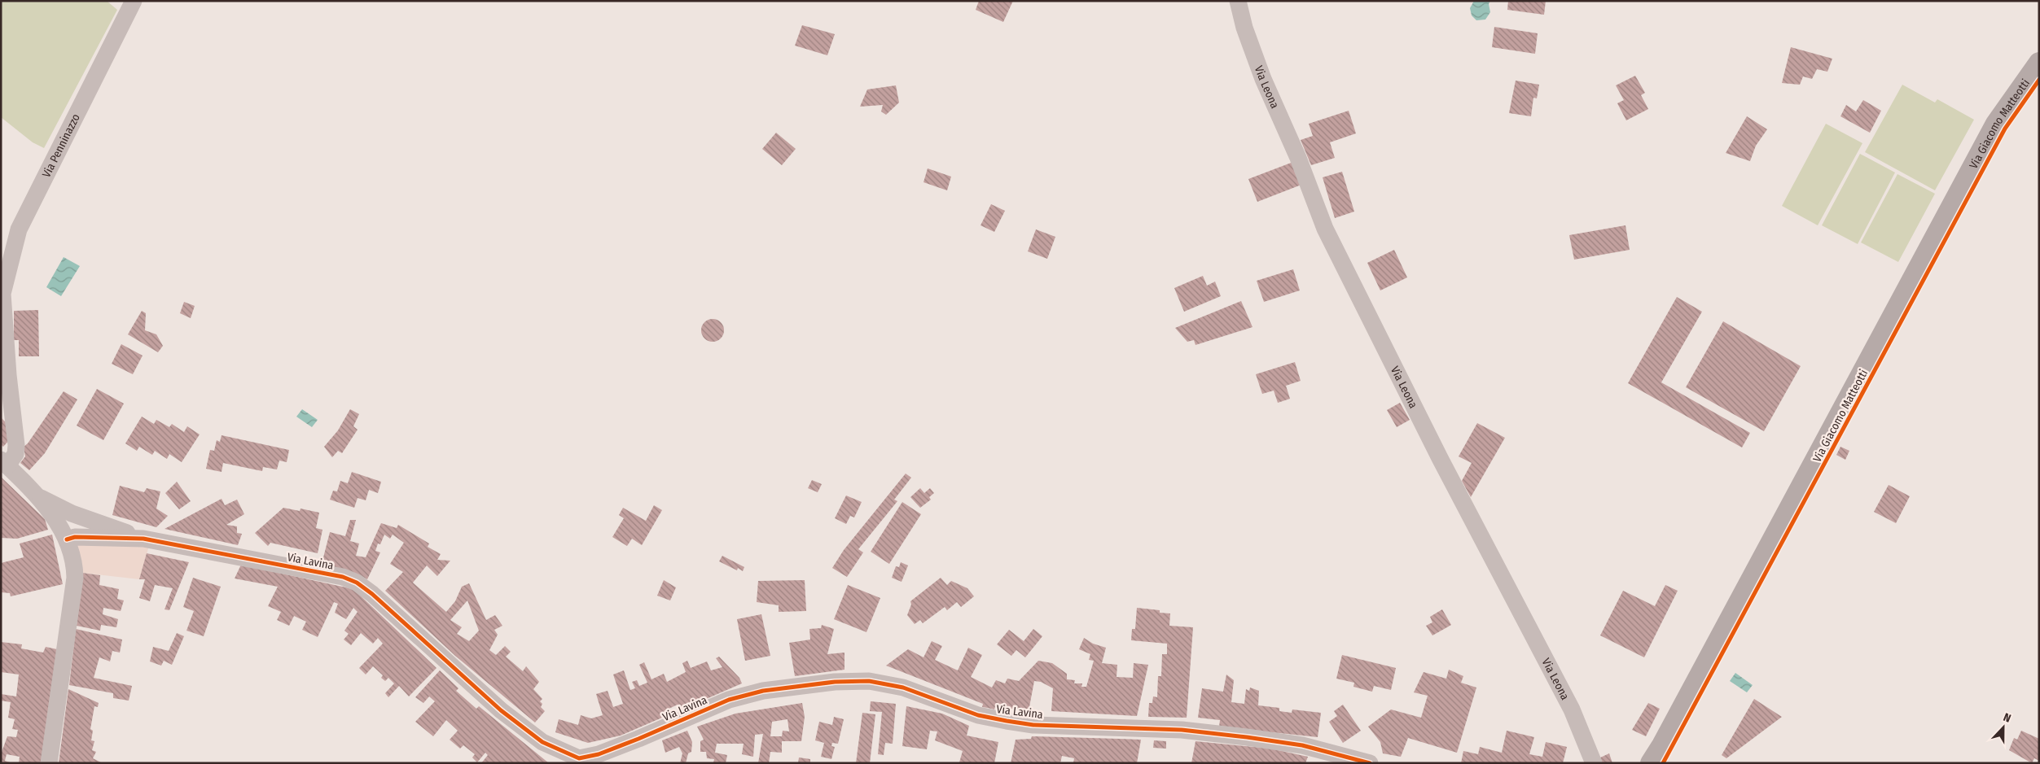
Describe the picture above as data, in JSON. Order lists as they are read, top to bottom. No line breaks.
{"streets":{"main road":["Via Giacomo Matteotti"],"street":["Via Leona","Via Penninazzo","Via Lavina"]},"crossings":[["Via Penninazzo","Via Lavina"]],"north":"top"}
